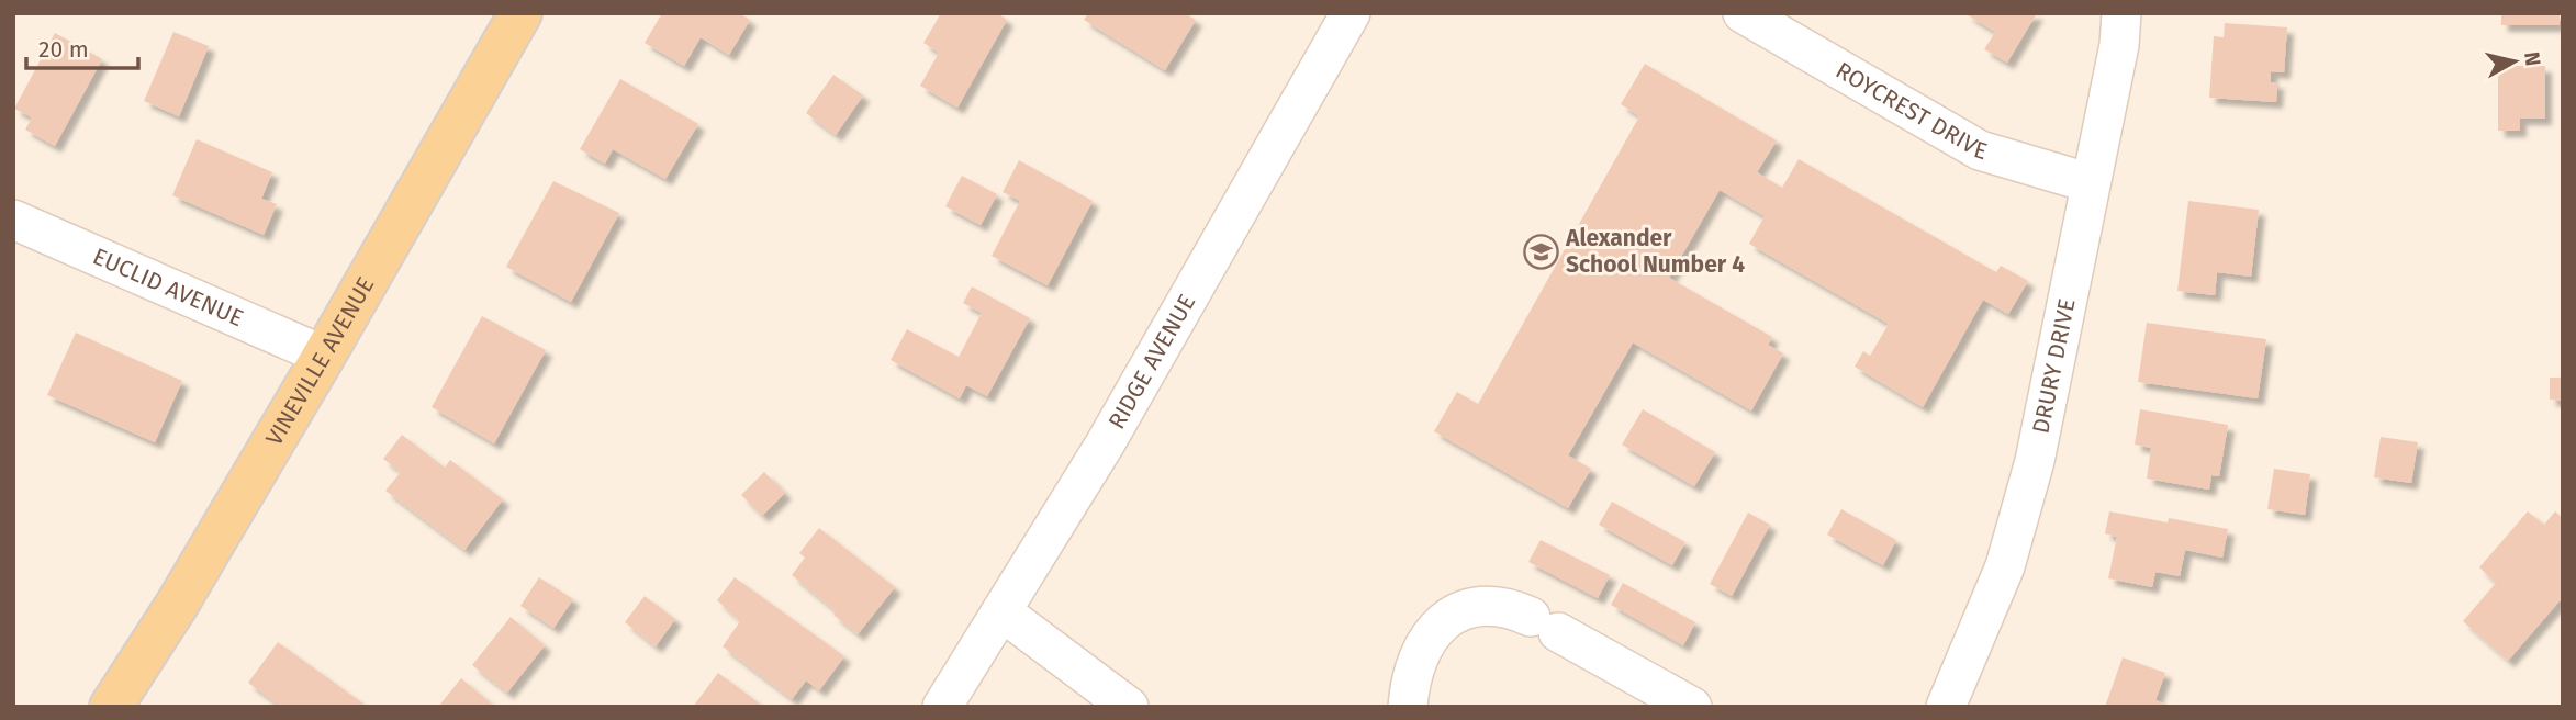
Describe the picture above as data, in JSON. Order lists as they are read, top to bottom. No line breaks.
{"streets":{"main road":["VINEVILLE AVENUE"],"street":["ROYCREST DRIVE","EUCLID AVENUE","RIDGE AVENUE","DRURY DRIVE"]},"crossings":[["ROYCREST DRIVE","DRURY DRIVE"],["EUCLID AVENUE","VINEVILLE AVENUE"]],"places":{"school or university":["Alexander School Number 4"]},"scale_bar":"20 m","north":"right"}
